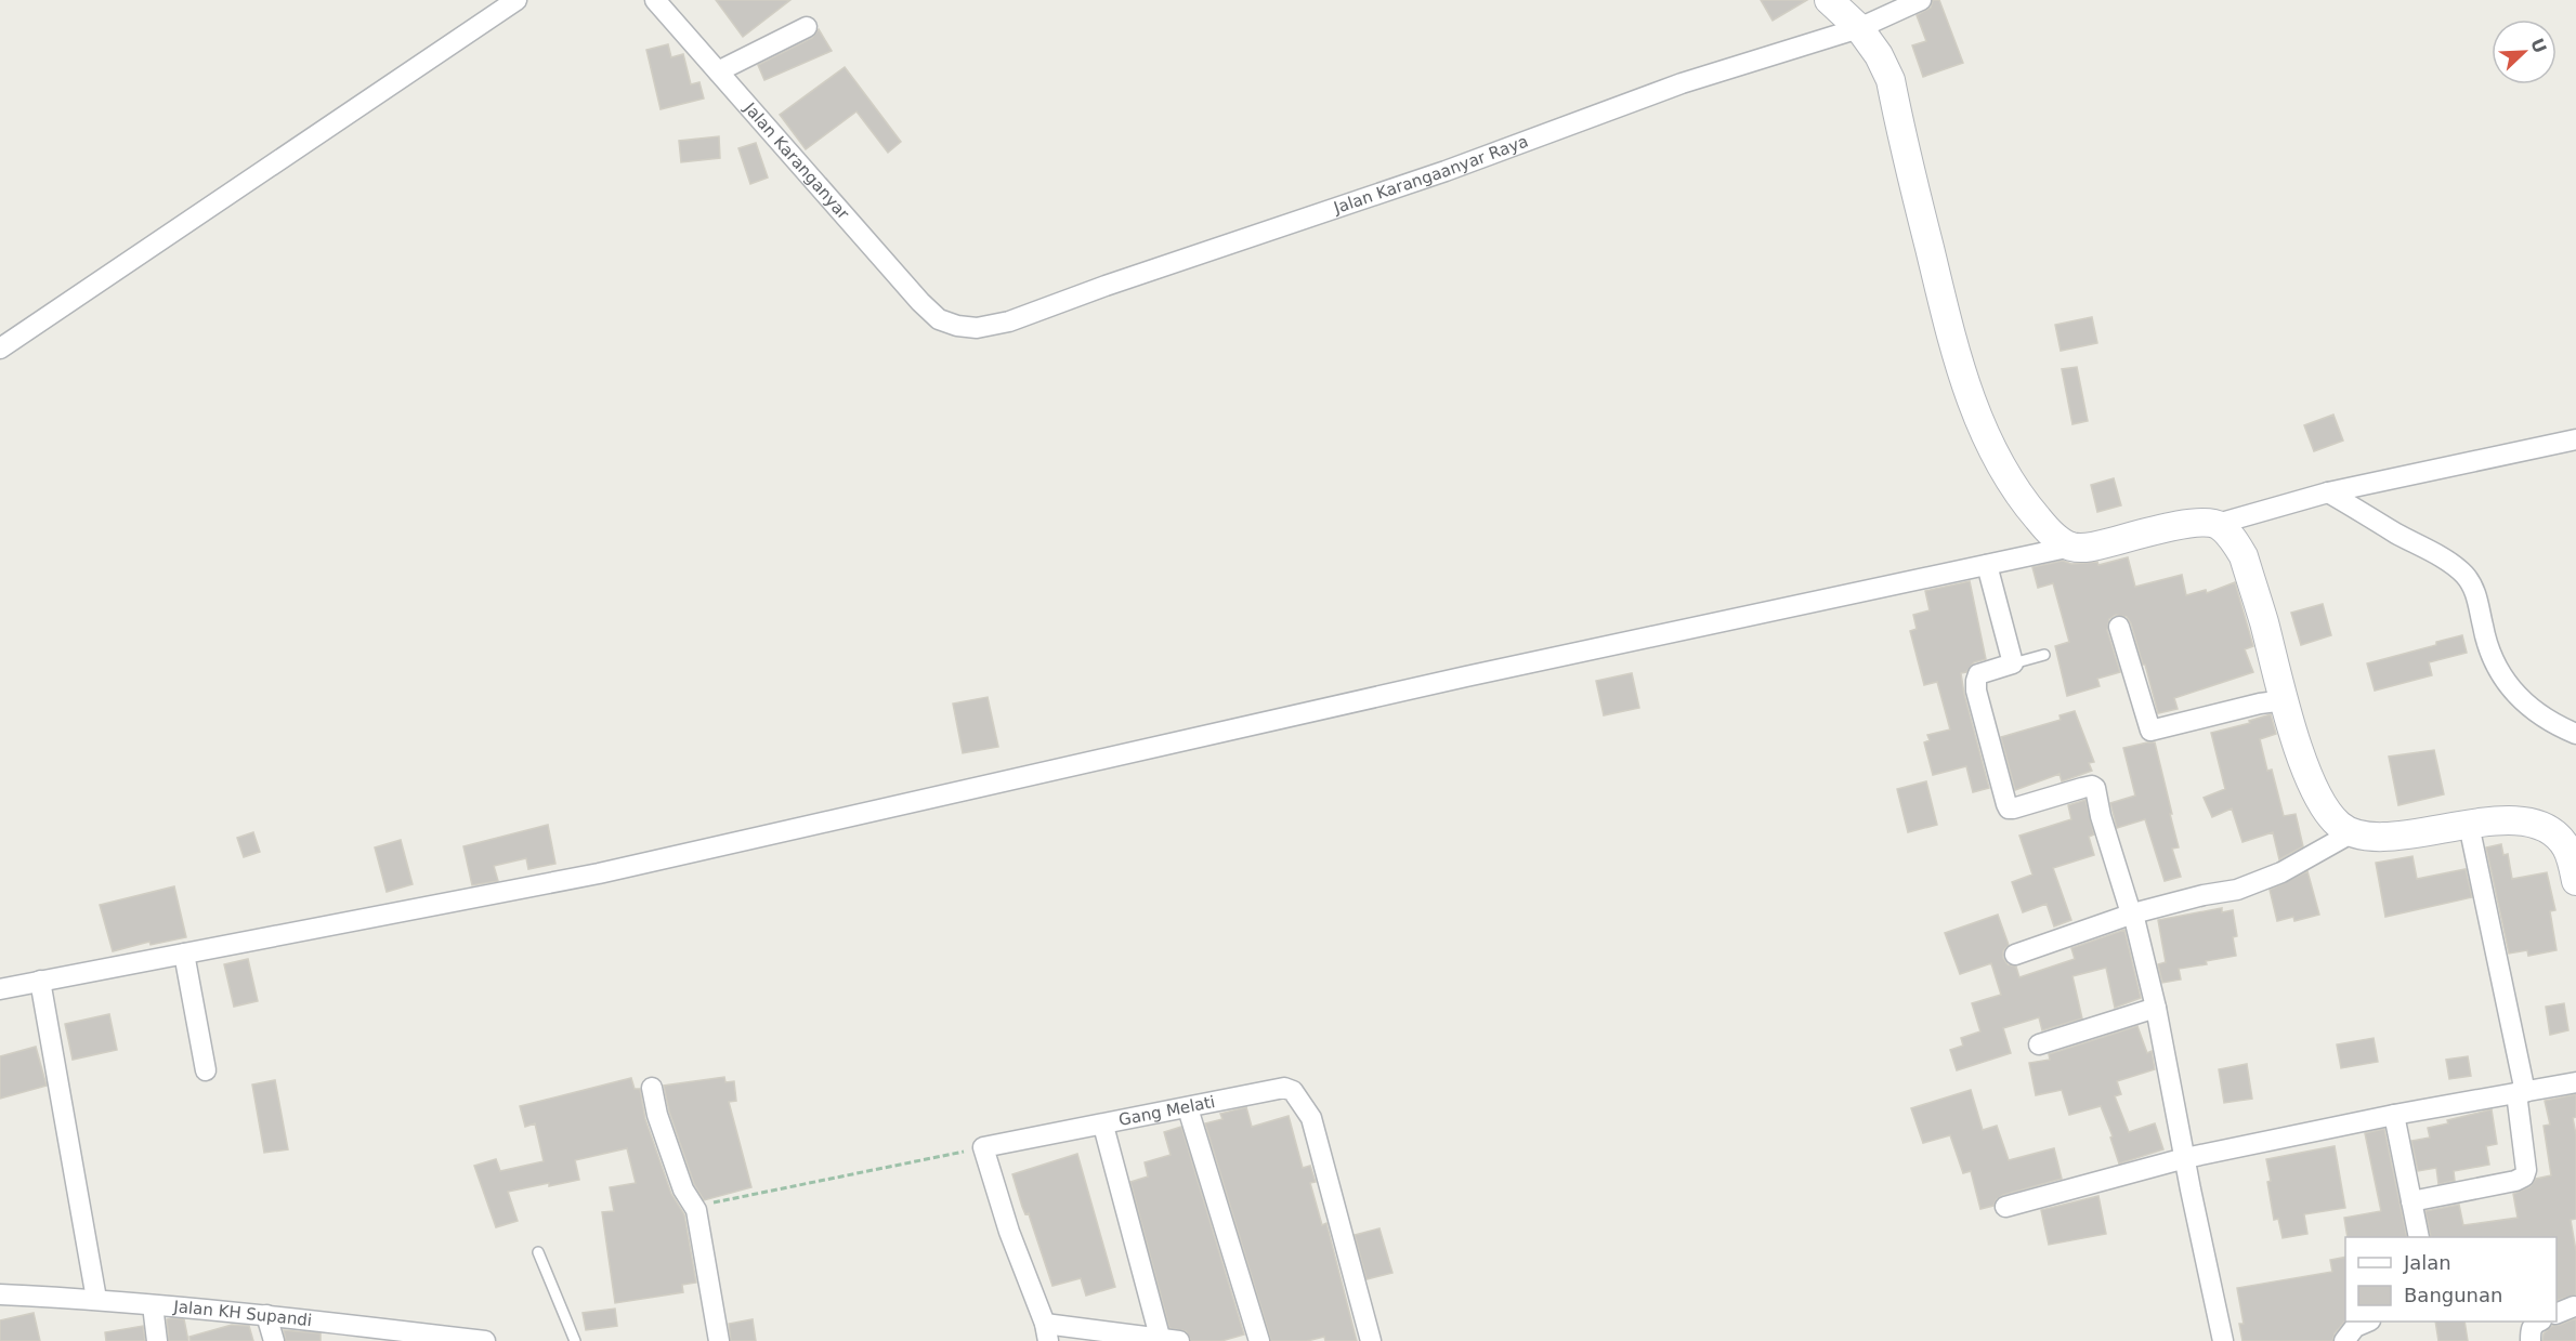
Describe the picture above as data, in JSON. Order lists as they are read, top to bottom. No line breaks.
{"streets":{"street":["Jalan Karanganyar","Jalan Karangaanyar Raya","Gang Melati","Jalan KH Supandi"]},"crossings":[["Jalan Karanganyar","Jalan Karangaanyar Raya"]],"legend":["Jalan","Bangunan"],"north":"top right"}
